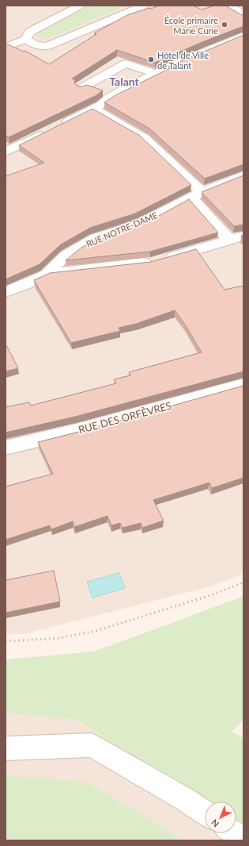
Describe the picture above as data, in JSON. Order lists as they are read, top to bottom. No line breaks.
{"streets":{"street":["RUE NOTRE-DAME","RUE DES ORFÈVRES"]},"districts":["Talant"],"places":["École primaire Marie Curie","Hôtel de Ville de Talant"],"north":"bottom left"}
